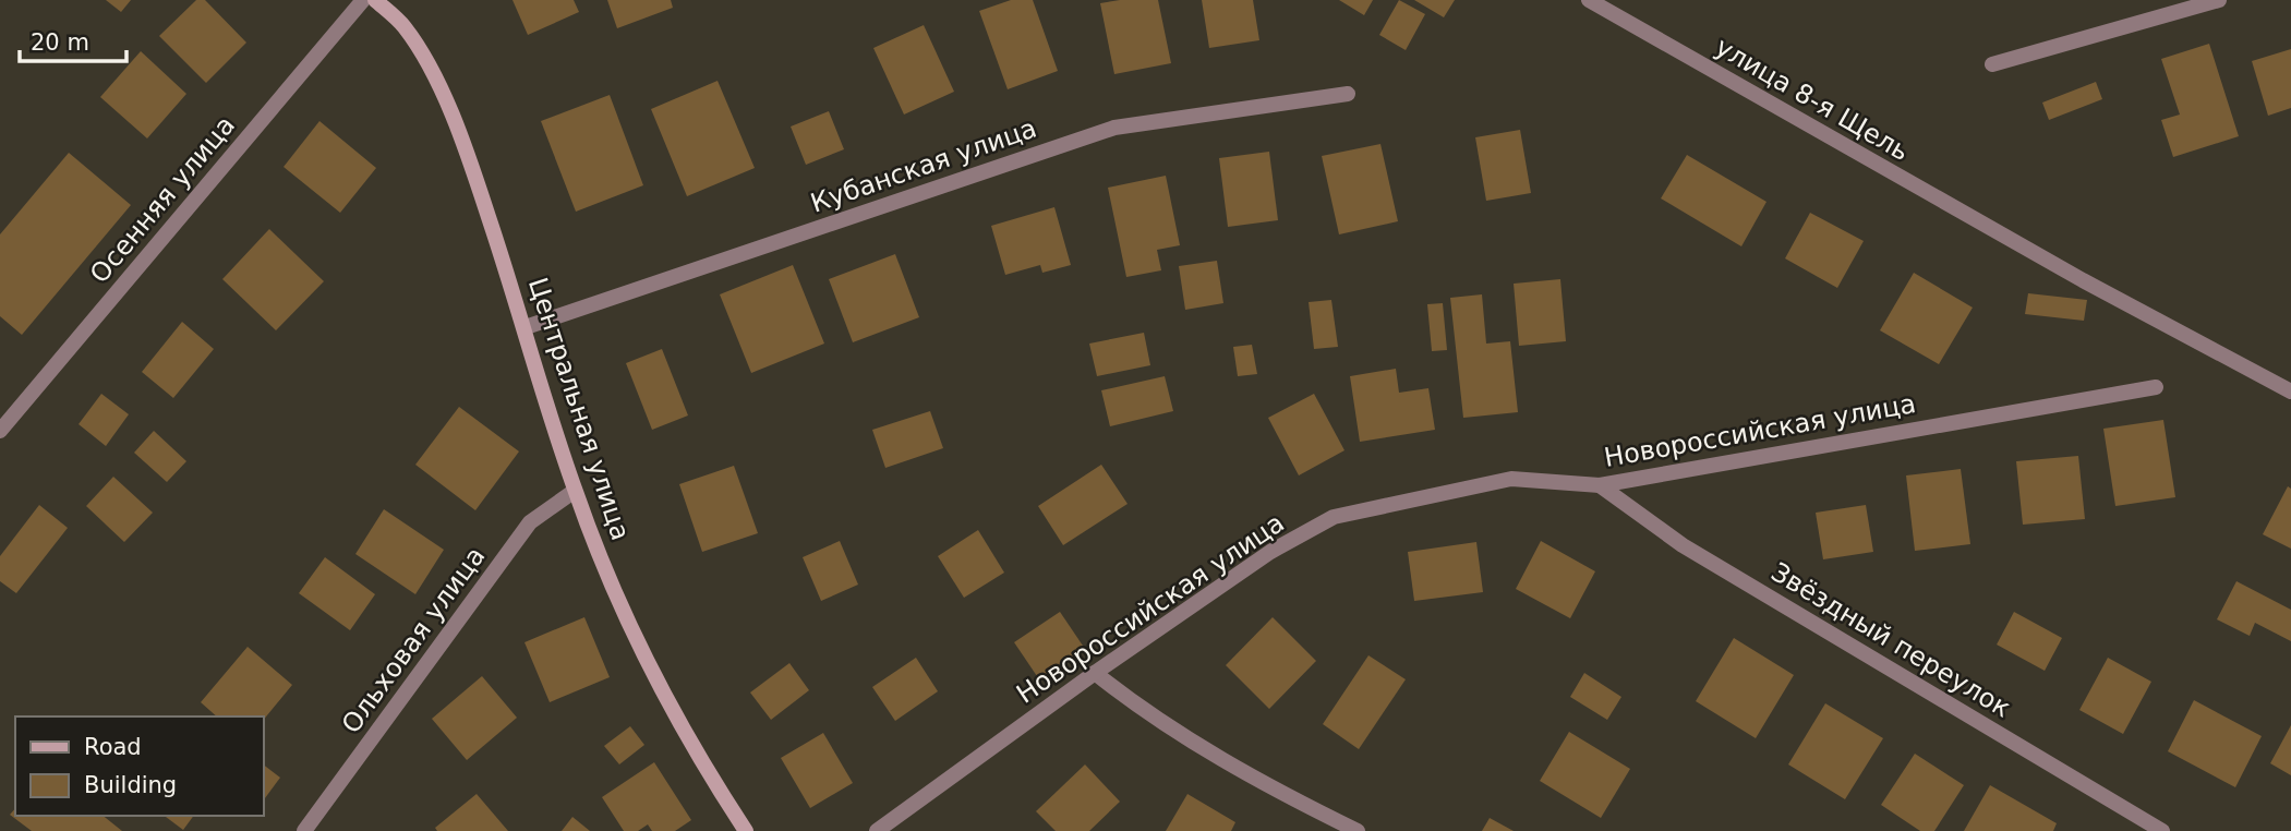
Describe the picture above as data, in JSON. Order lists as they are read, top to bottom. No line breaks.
{"streets":{"street":["улица 8-я Щель","Кубанская улица","Осенняя улица","Центральная улица","Новороссийская улица","Ольховая улица","Звёздный переулок"]},"crossings":[["Кубанская улица","Центральная улица"],["Центральная улица","Ольховая улица"],["Новороссийская улица","Звёздный переулок"]],"legend":["Road","Building"],"scale_bar":"20 m"}
